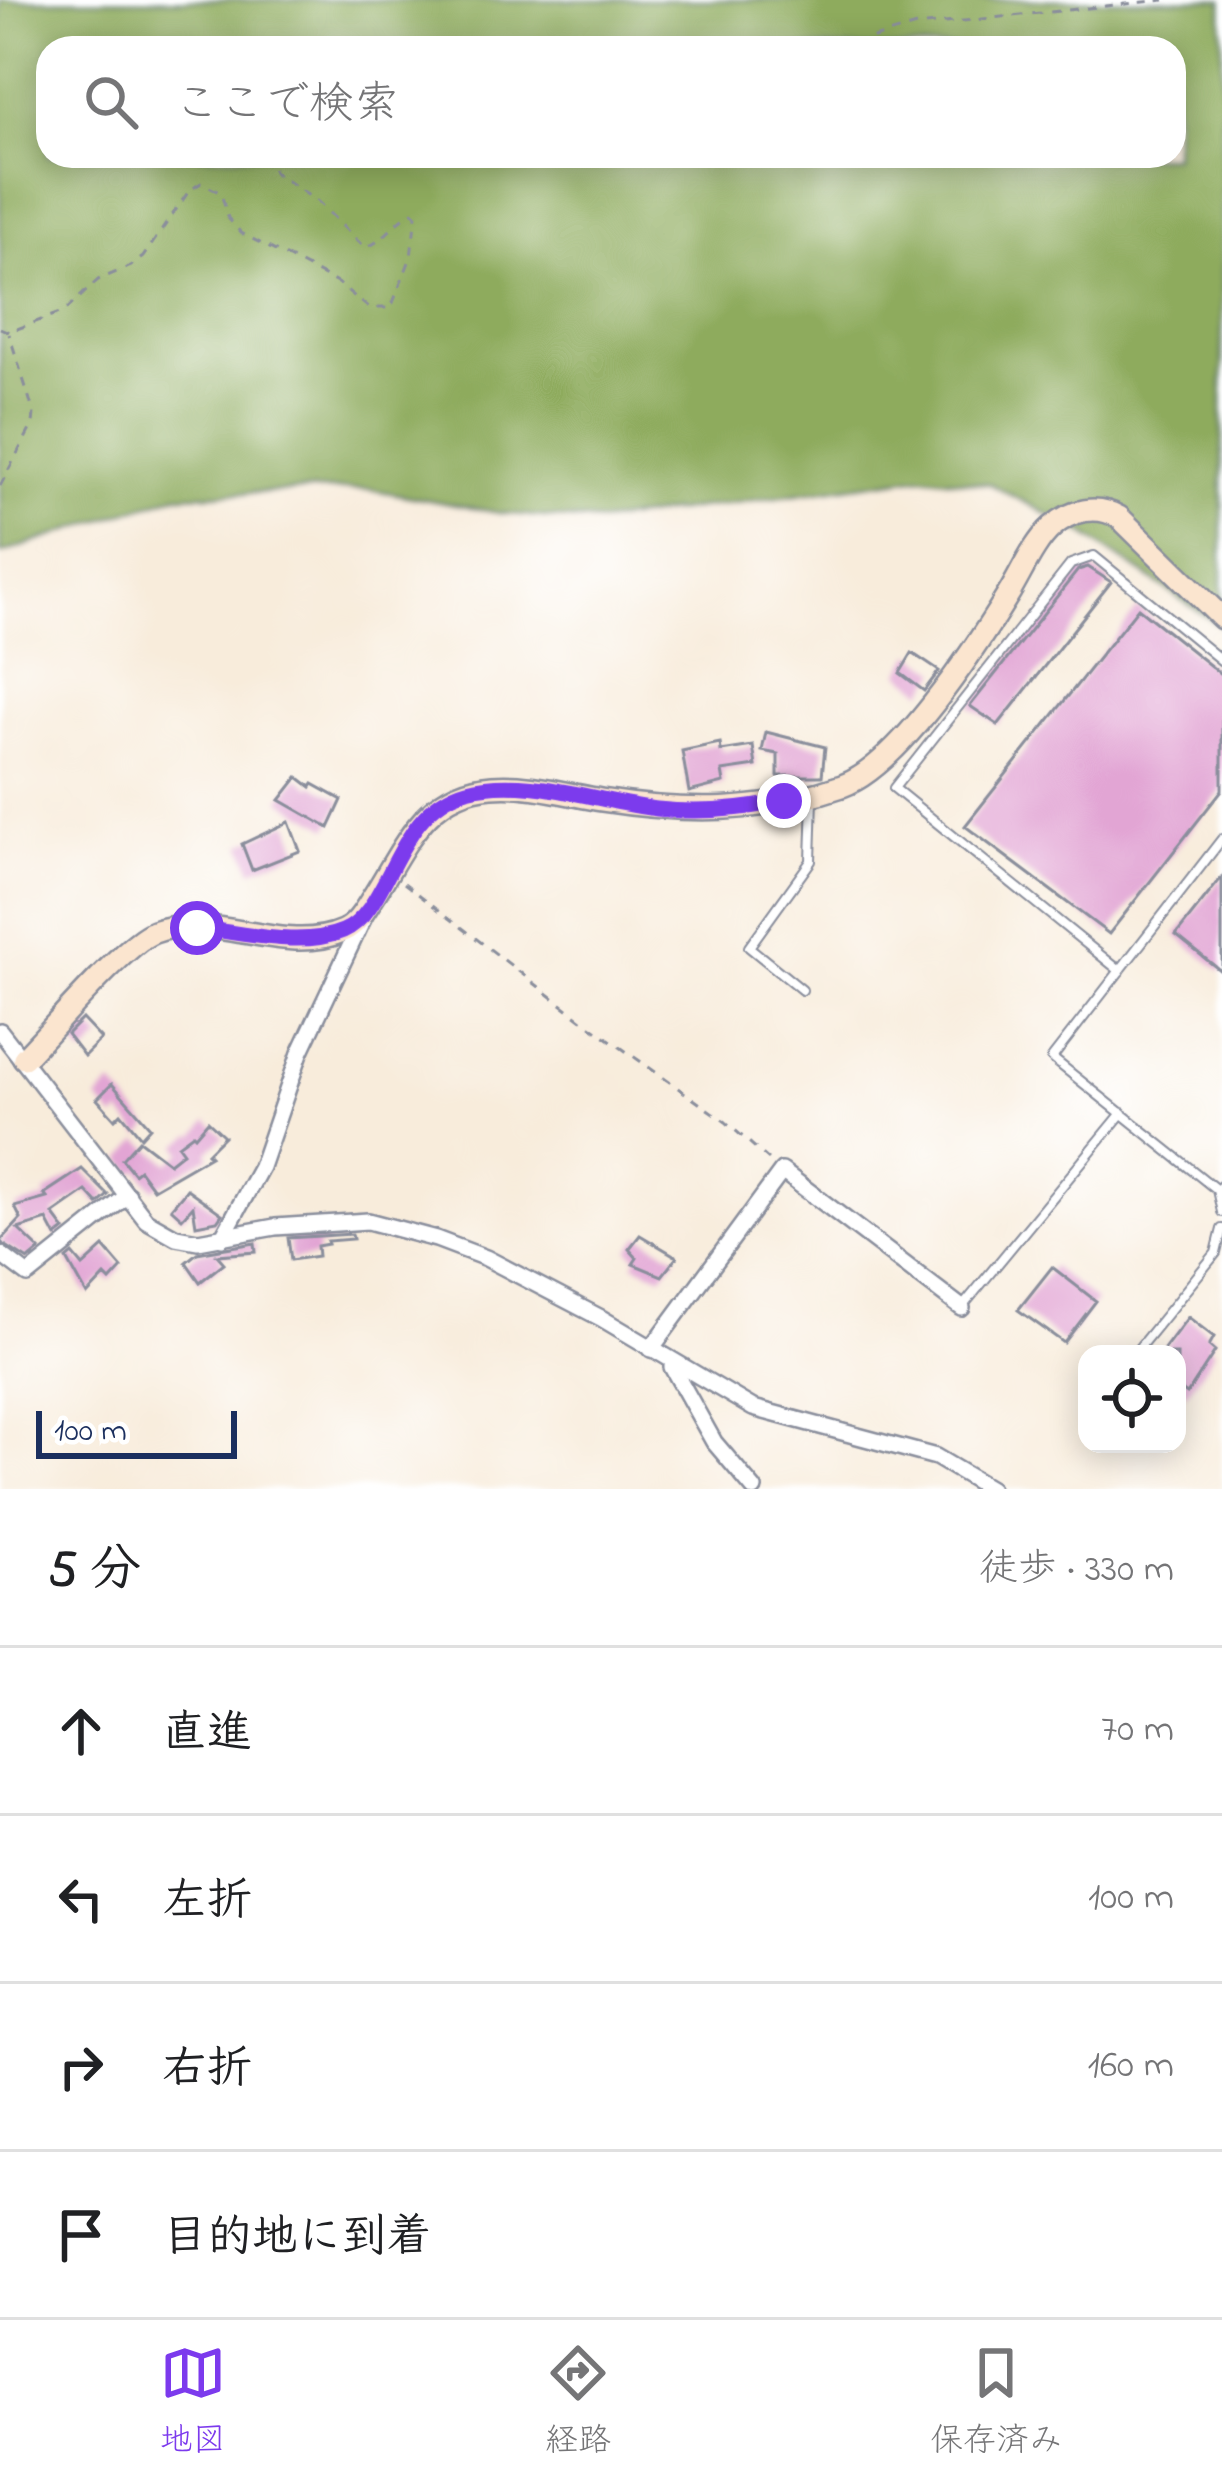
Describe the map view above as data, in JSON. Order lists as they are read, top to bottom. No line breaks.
{"scale_bar":"100 m","page":{"search":"ここで検索","scale":"100 m","heading":["5 分","徒歩 · 330 m"],"list":[["直進","70 m"],["左折","100 m"],["右折","160 m"],"目的地に到着"],"nav":["地図","経路","保存済み"]}}
